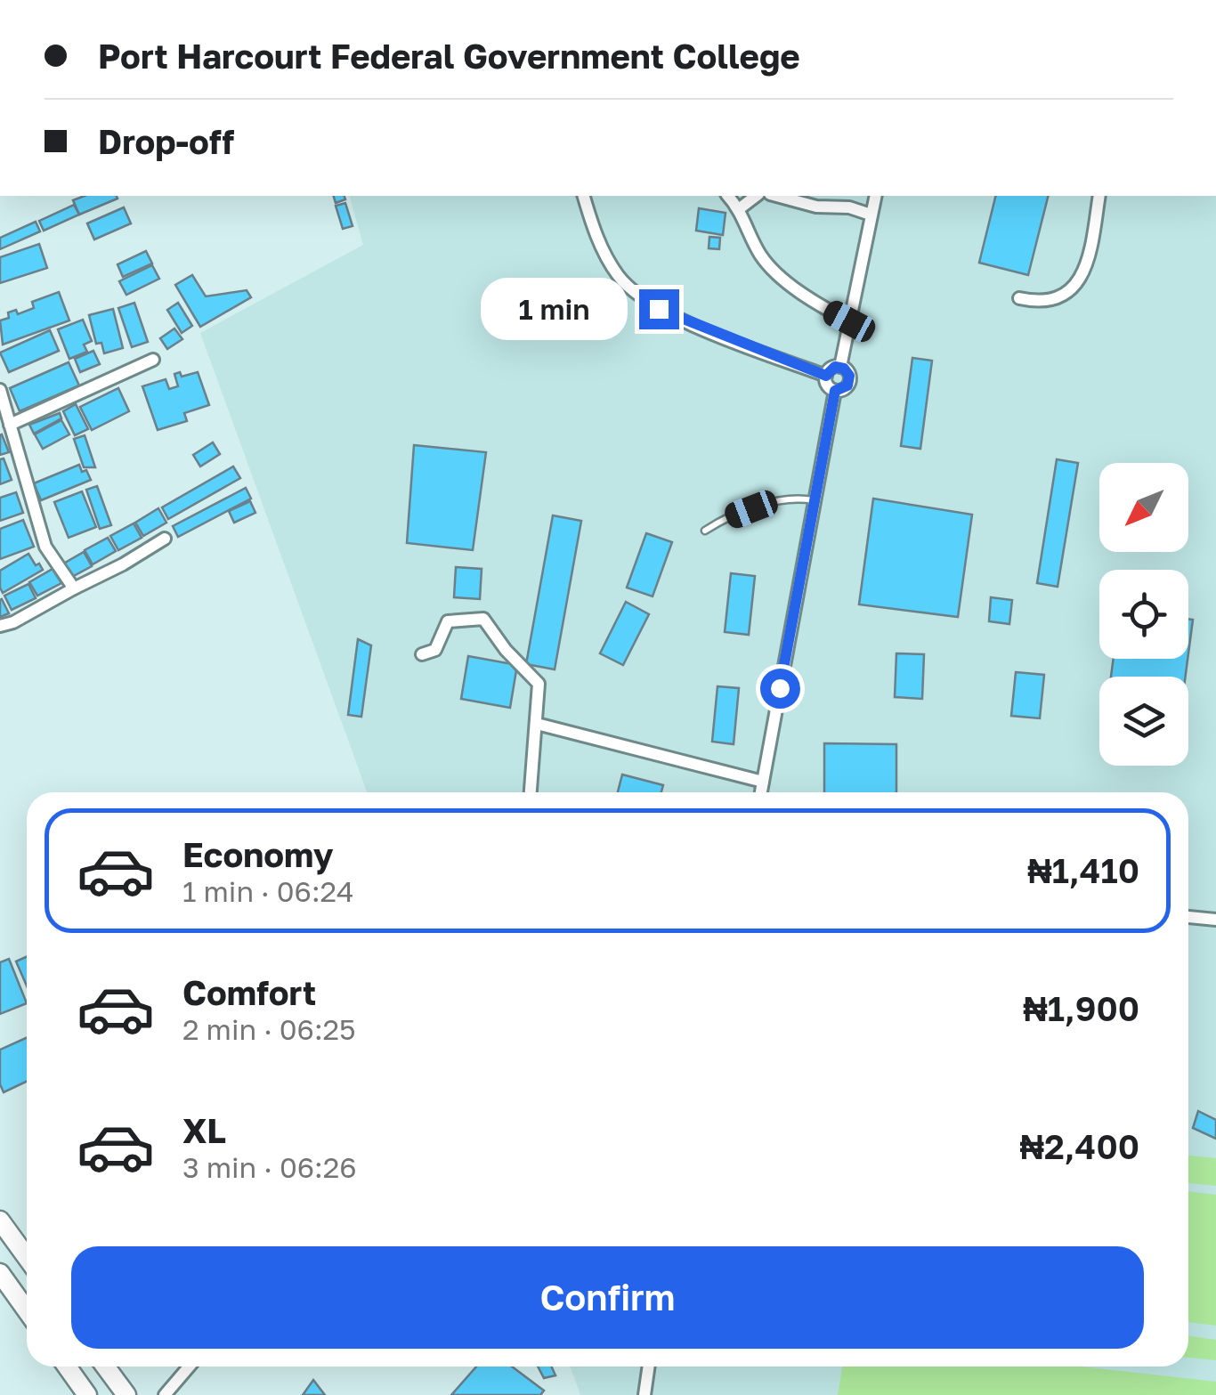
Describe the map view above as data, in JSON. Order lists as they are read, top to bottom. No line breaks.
{"north":"bottom left","page":{"banner":["Port Harcourt Federal Government College","Drop-off"],"bubble":"1 min","list":[{"name":"Economy","note":"1 min · 06:24","value":"₦1,410"},{"name":"Comfort","note":"2 min · 06:25","value":"₦1,900"},{"name":"XL","note":"3 min · 06:26","value":"₦2,400"}],"buttons":"Confirm"}}
